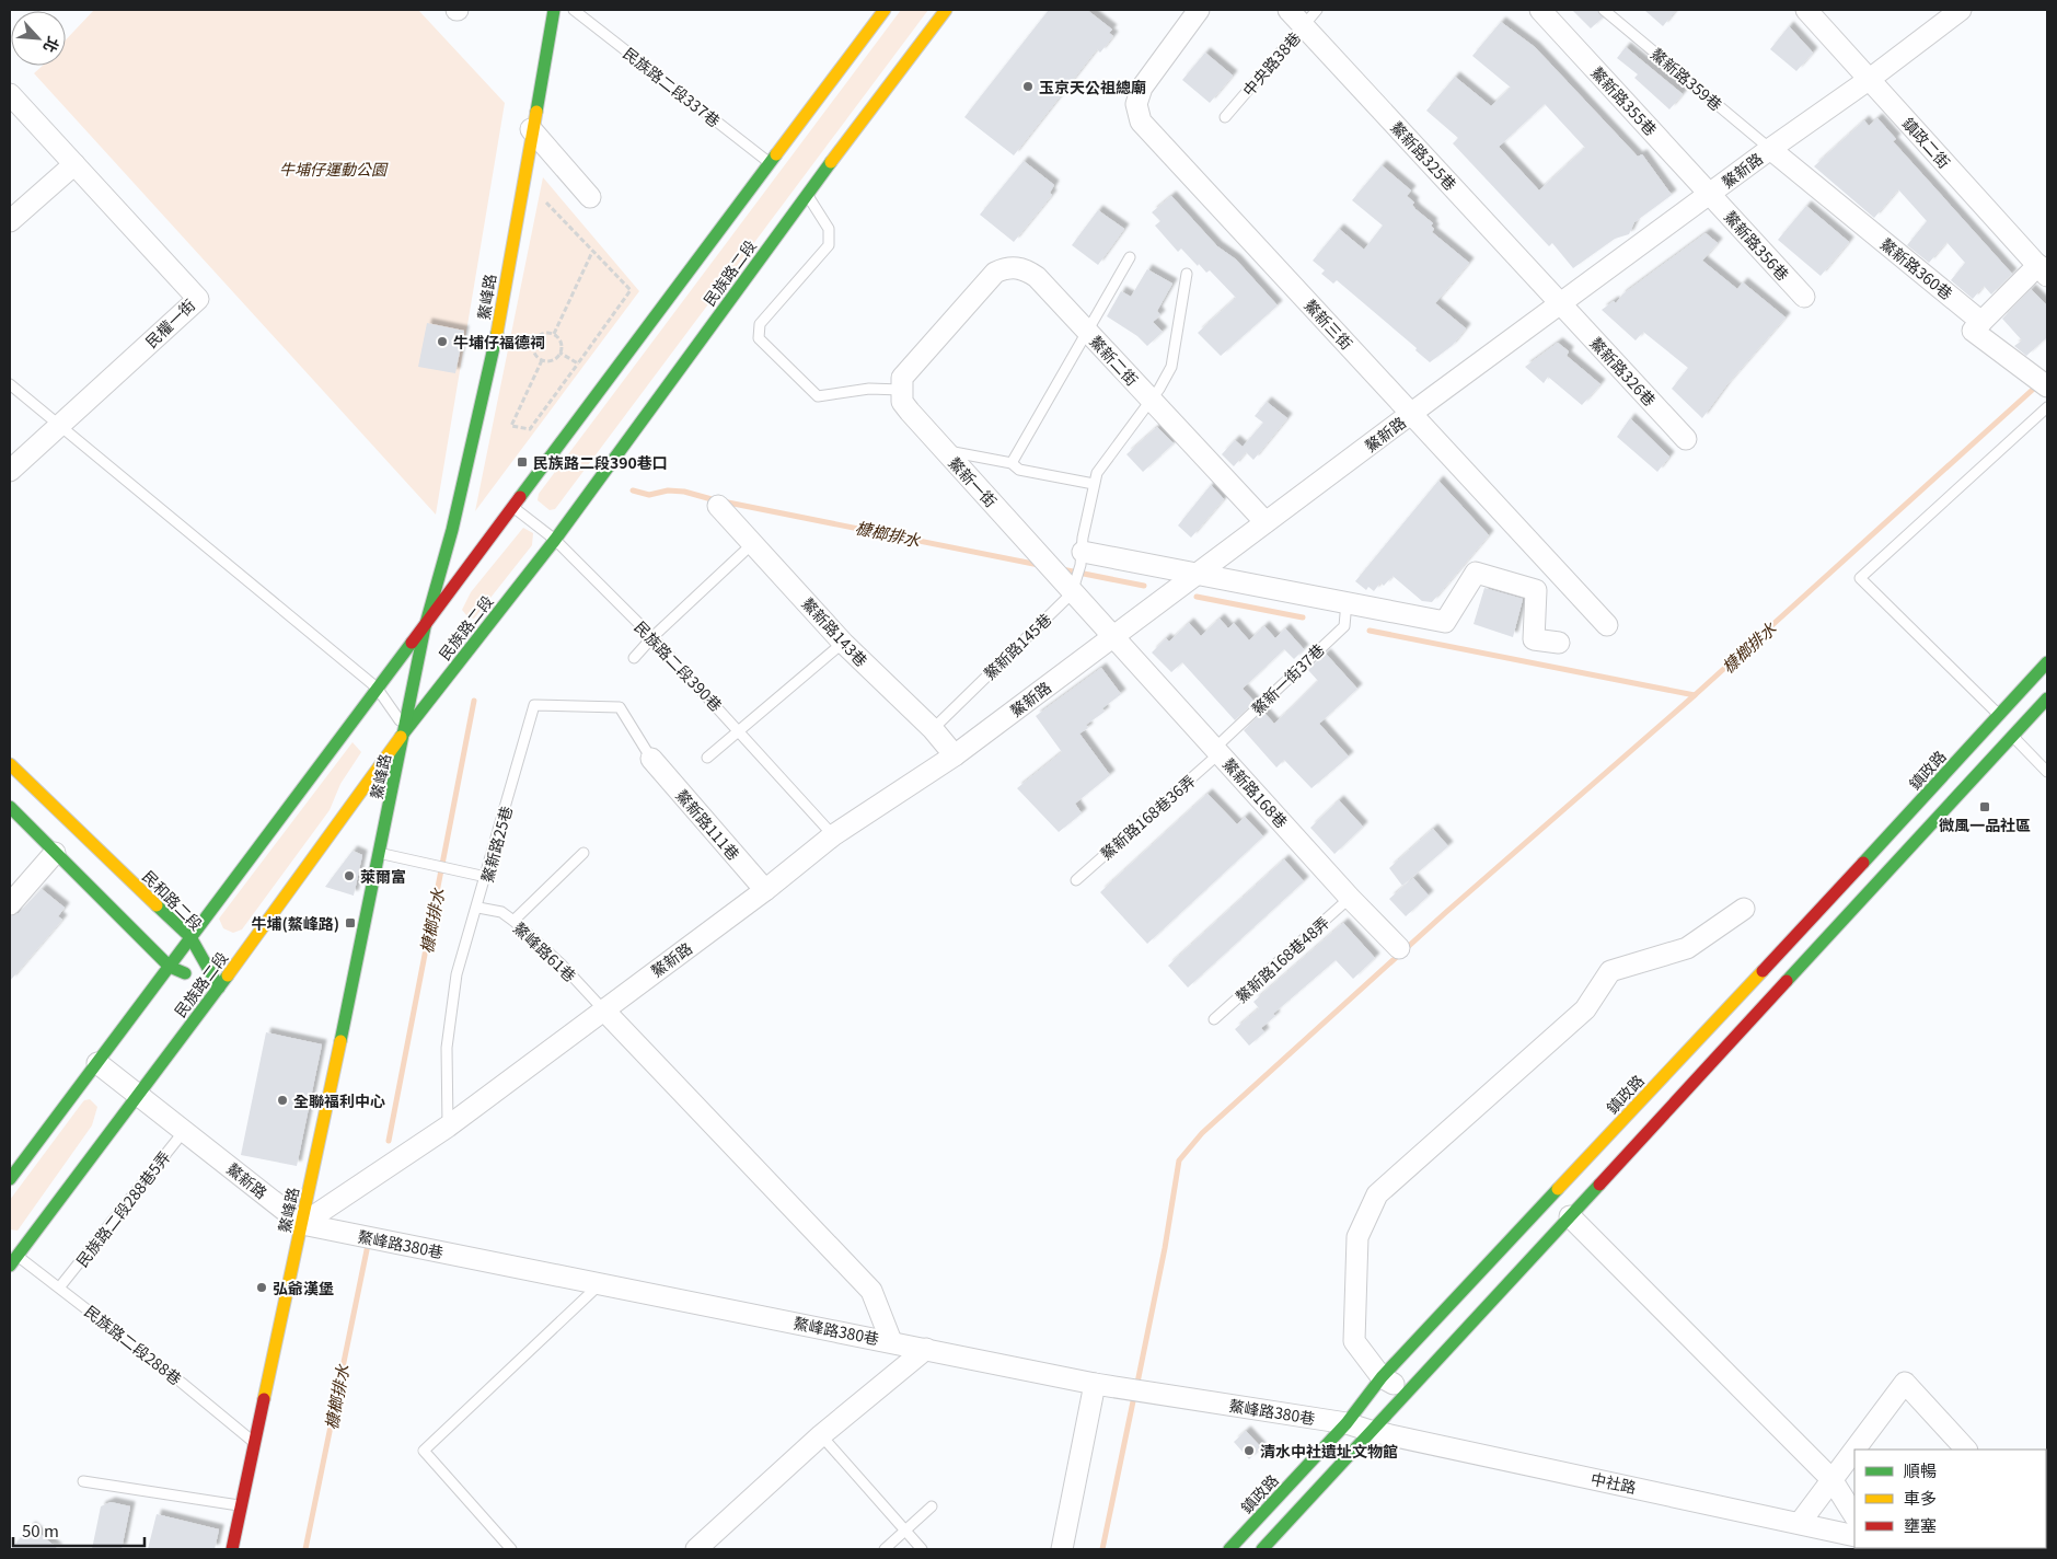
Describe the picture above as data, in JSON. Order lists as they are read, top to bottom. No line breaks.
{"streets":{"street":["鰲新路355巷","鎮政二街","鰲新路325巷","鰲新路","鰲新路356巷","鰲新路360巷","民族路二段","鰲峰路","民權一街","鰲新三街","鰲新二街","鰲新路326巷","鰲新一街","鰲新路143巷","鎮政路","鰲新路168巷","鰲新路111巷","民和路二段","鰲峰路380巷","中社路"],"lane":["中央路38巷","鰲新路359巷","民族路二段337巷","鰲新路145巷","民族路二段390巷","鰲新一街37巷","鰲新路168巷36弄","鰲新路25巷","鰲峰路61巷","鰲新路168巷48弄","民族路二段288巷5弄","民族路二段288巷"]},"crossings":[["中央路38巷","鰲新路325巷"],["鰲新路359巷","鰲新路"],["鰲新路359巷","鰲新路360巷"],["民族路二段337巷","民族路二段"],["鰲新路355巷","鰲新路"],["鰲新路355巷","鰲新路356巷"],["鎮政二街","鰲新路"],["鰲新路325巷","鰲新路"],["鰲新路325巷","鰲新路326巷"],["鰲新路","鰲新路356巷"],["鰲新路","鰲新路360巷"],["鰲新路","民族路二段"],["鰲新路","鰲峰路"],["鰲新路","鰲新三街"],["鰲新路","鰲新二街"],["鰲新路","鰲新路326巷"],["鰲新路","鰲新一街"],["鰲新路","鰲新路143巷"],["鰲新路","民族路二段390巷"],["鰲新路","鰲新路168巷"],["鰲新路","鰲新路111巷"],["鰲新路","鰲新路25巷"],["鰲新路","鰲峰路61巷"],["鰲新路","民族路二段288巷5弄"],["鰲新路","鰲峰路380巷"],["民族路二段","鰲峰路"],["民族路二段","民族路二段390巷"],["民族路二段","民和路二段"],["民族路二段","民族路二段288巷"],["鰲峰路","鰲峰路380巷"],["鰲峰路","民族路二段288巷"],["鰲新二街","鰲新一街"],["鰲新一街","鰲新路145巷"],["鰲新一街","鰲新路168巷"],["鰲新路143巷","鰲新路145巷"],["鰲新一街37巷","鰲新路168巷"],["鰲新一街37巷","鰲新路168巷36弄"],["鎮政路","鰲峰路380巷"],["鎮政路","中社路"],["鰲新路168巷","鰲新路168巷36弄"],["鰲新路168巷","鰲新路168巷48弄"],["鰲新路111巷","鰲新路25巷"],["鰲新路25巷","鰲峰路61巷"],["民族路二段288巷5弄","民族路二段288巷"],["鰲峰路380巷","中社路"]],"water":["槺榔排水"],"parks":["牛埔仔運動公園"],"places":{"other":["玉京天公祖總廟","牛埔仔福德祠","萊爾富","全聯福利中心","弘爺漢堡","清水中社遺址文物館"],"transit":["民族路二段390巷口","微風一品社區","牛埔(鰲峰路)"]},"legend":["順暢","車多","壅塞"],"scale_bar":"50 m","north":"bottom right"}
